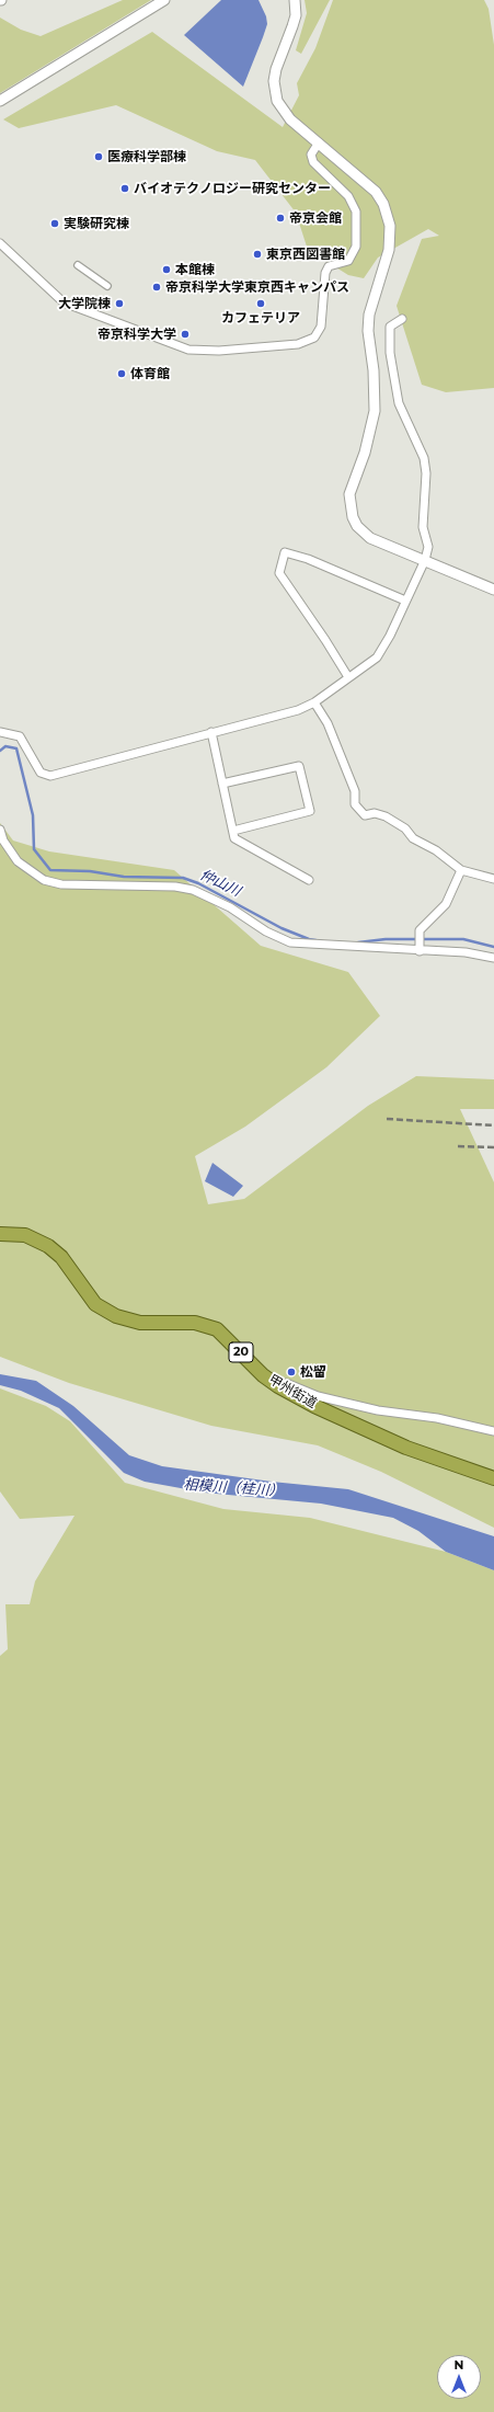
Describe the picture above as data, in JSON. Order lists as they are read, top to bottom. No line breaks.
{"streets":{"highway":["20","甲州街道"]},"water":["仲山川","相模川（桂川）"],"places":["医療科学部棟","バイオテクノロジー研究センター","帝京会館","実験研究棟","東京西図書館","本館棟","帝京科学大学東京西キャンパス","大学院棟","カフェテリア","帝京科学大学","体育館","松留"],"north":"top"}
